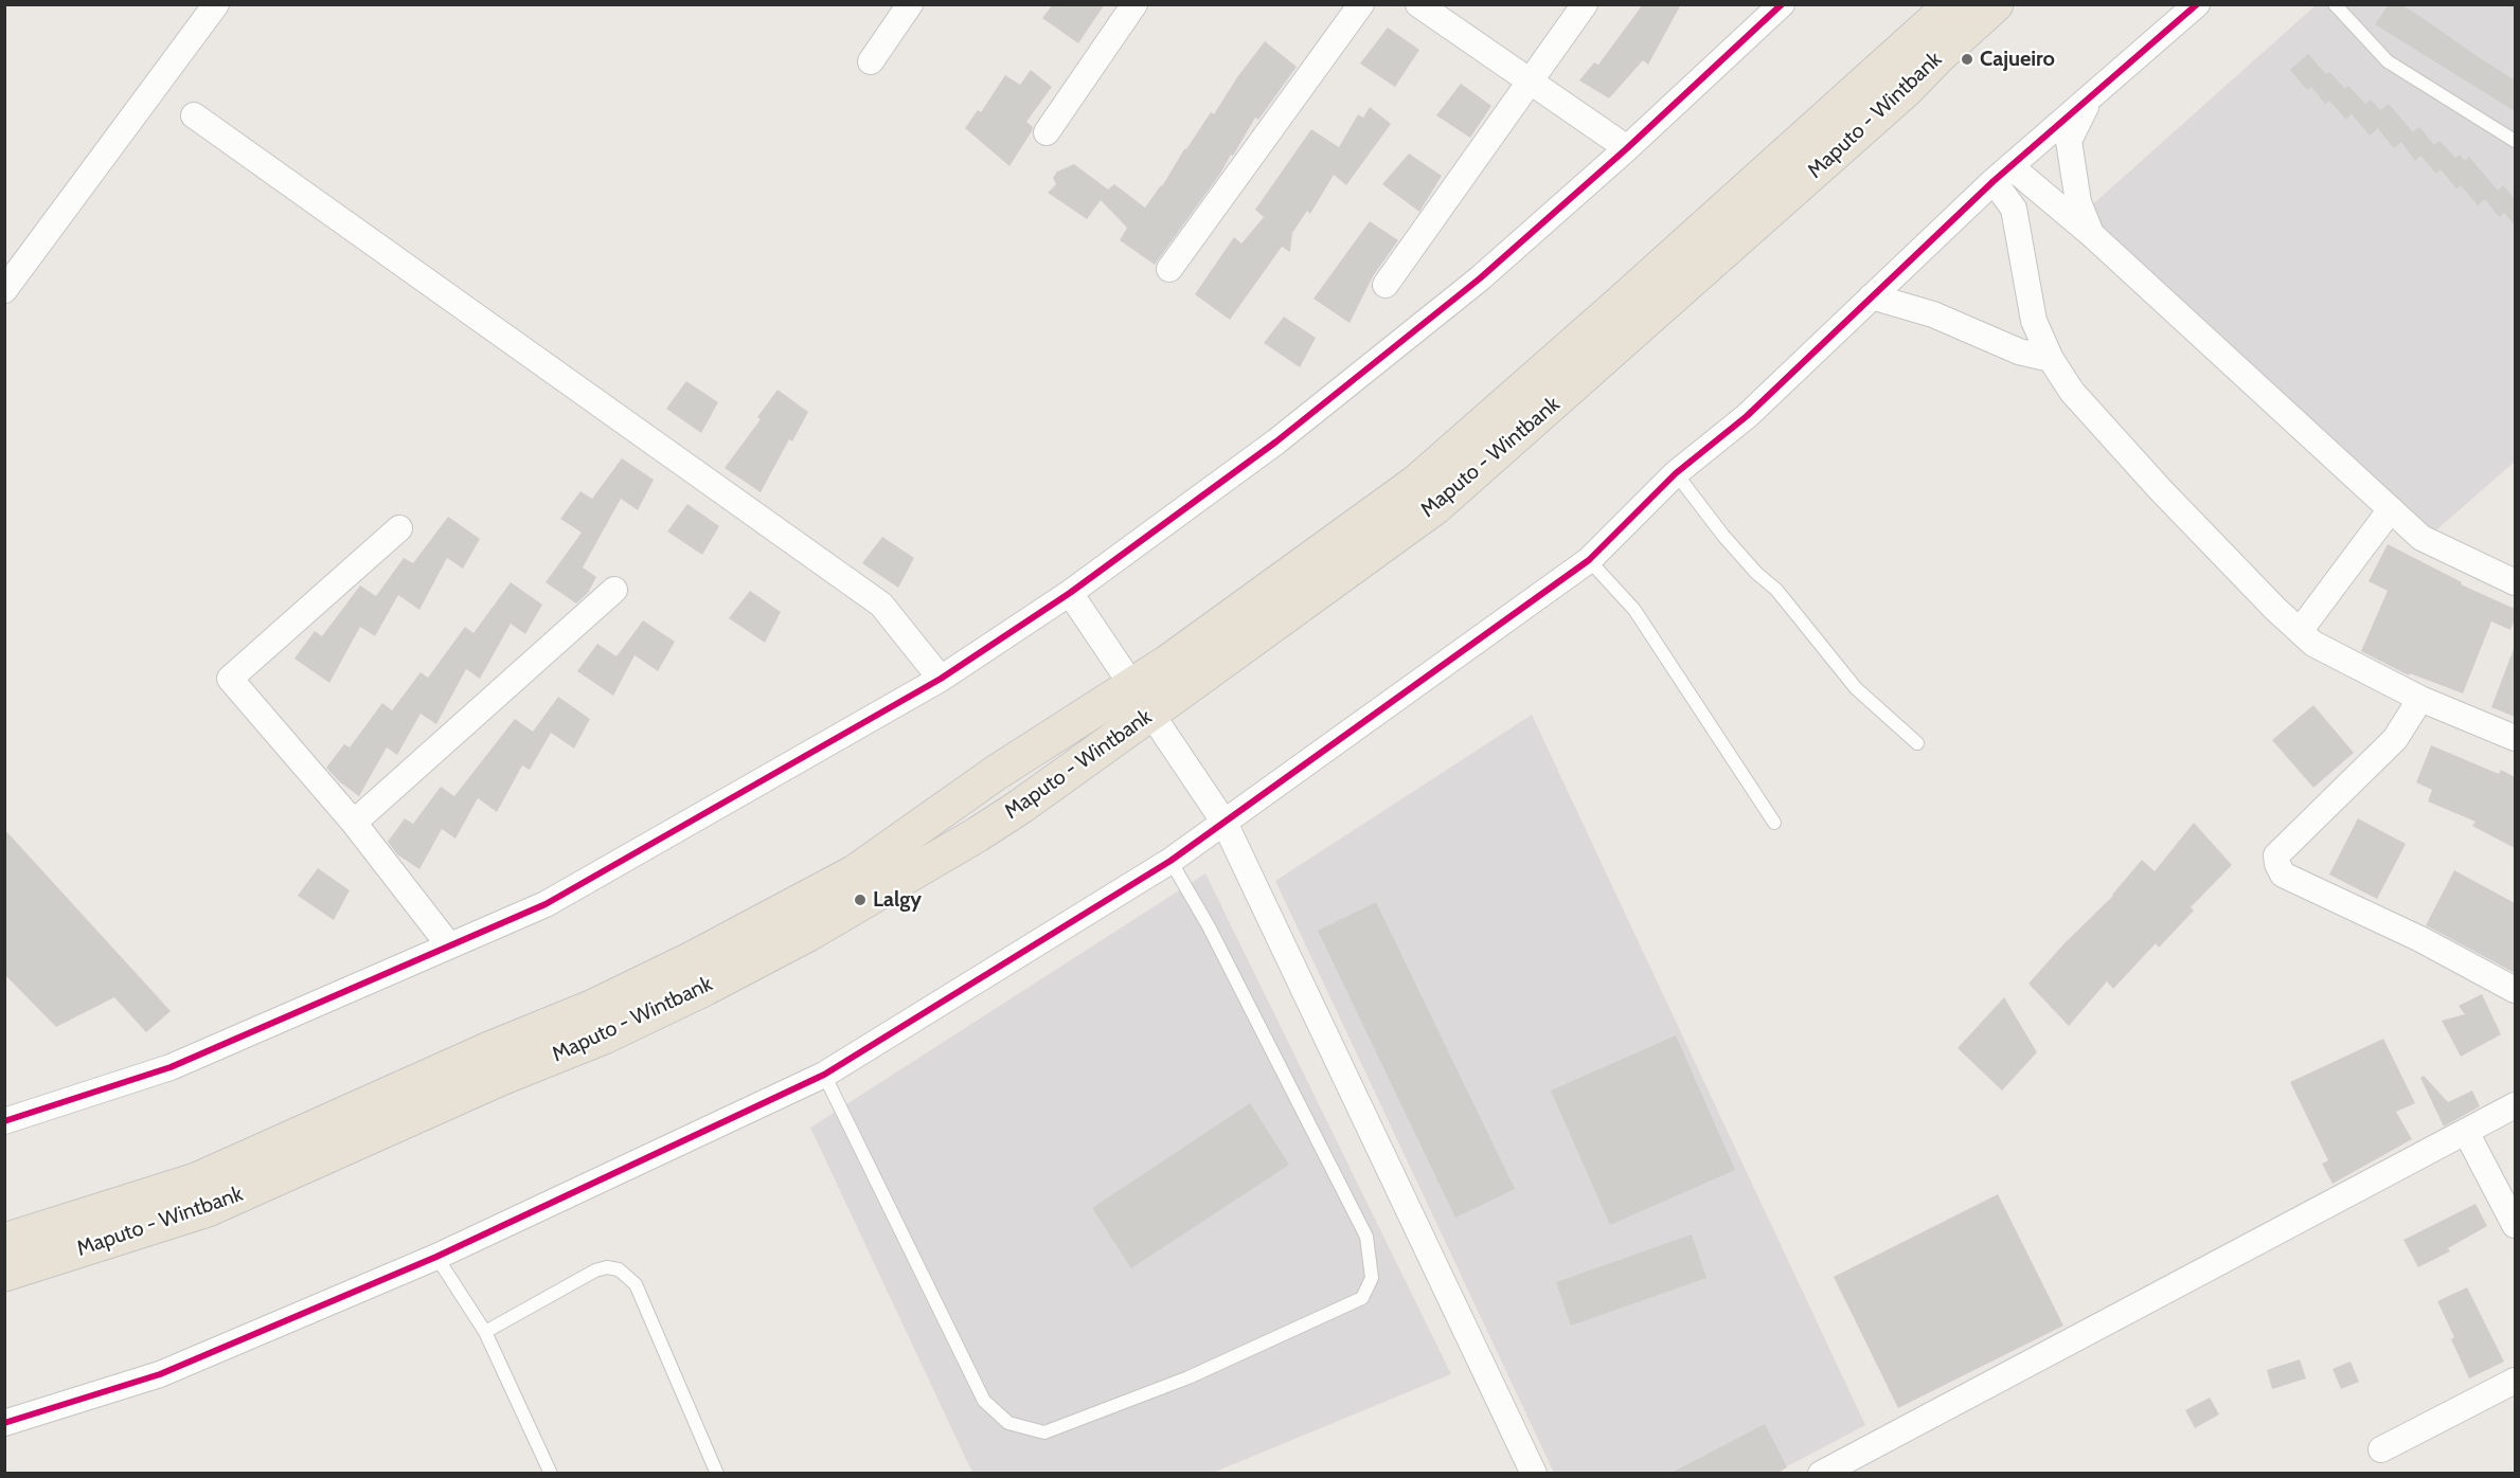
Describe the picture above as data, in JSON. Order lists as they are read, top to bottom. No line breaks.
{"streets":{"highway":["Maputo - Wintbank"]},"places":["Cajueiro","Lalgy"]}
